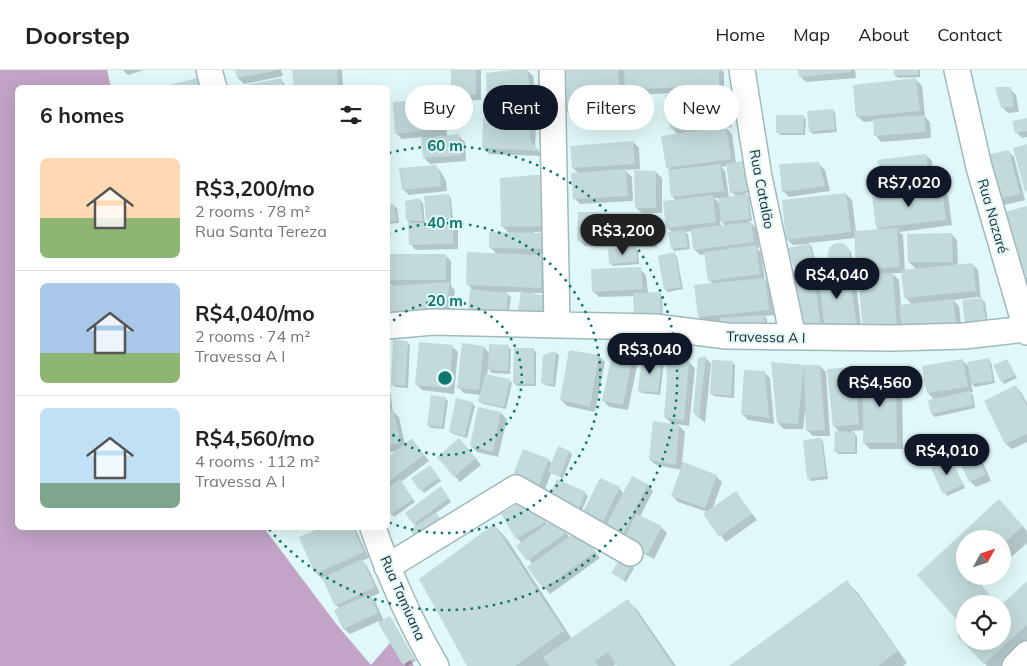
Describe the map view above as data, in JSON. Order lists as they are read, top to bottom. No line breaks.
{"streets":{"street":["Rua Catalão","Rua Nazaré","Travessa A I","Rua Tamuana"]},"crossings":[["Rua Catalão","Travessa A I"],["Rua Nazaré","Travessa A I"]],"north":"top right","page":{"header":"Doorstep","nav":["Home","Map","About","Contact"],"chip":["Buy","Rent","Filters","New"],"heading":"6 homes","list":[{"name":"R$3,200/mo","note":"2 rooms · 78 m² · Rua Santa Tereza"},{"name":"R$4,040/mo","note":"2 rooms · 74 m² · Travessa A I"},{"name":"R$4,560/mo","note":"4 rooms · 112 m² · Travessa A I"}],"price":["R$7,020","R$3,200","R$4,040","R$3,040","R$4,560","R$4,010"]},"rings":["60 m","40 m","20 m"]}
